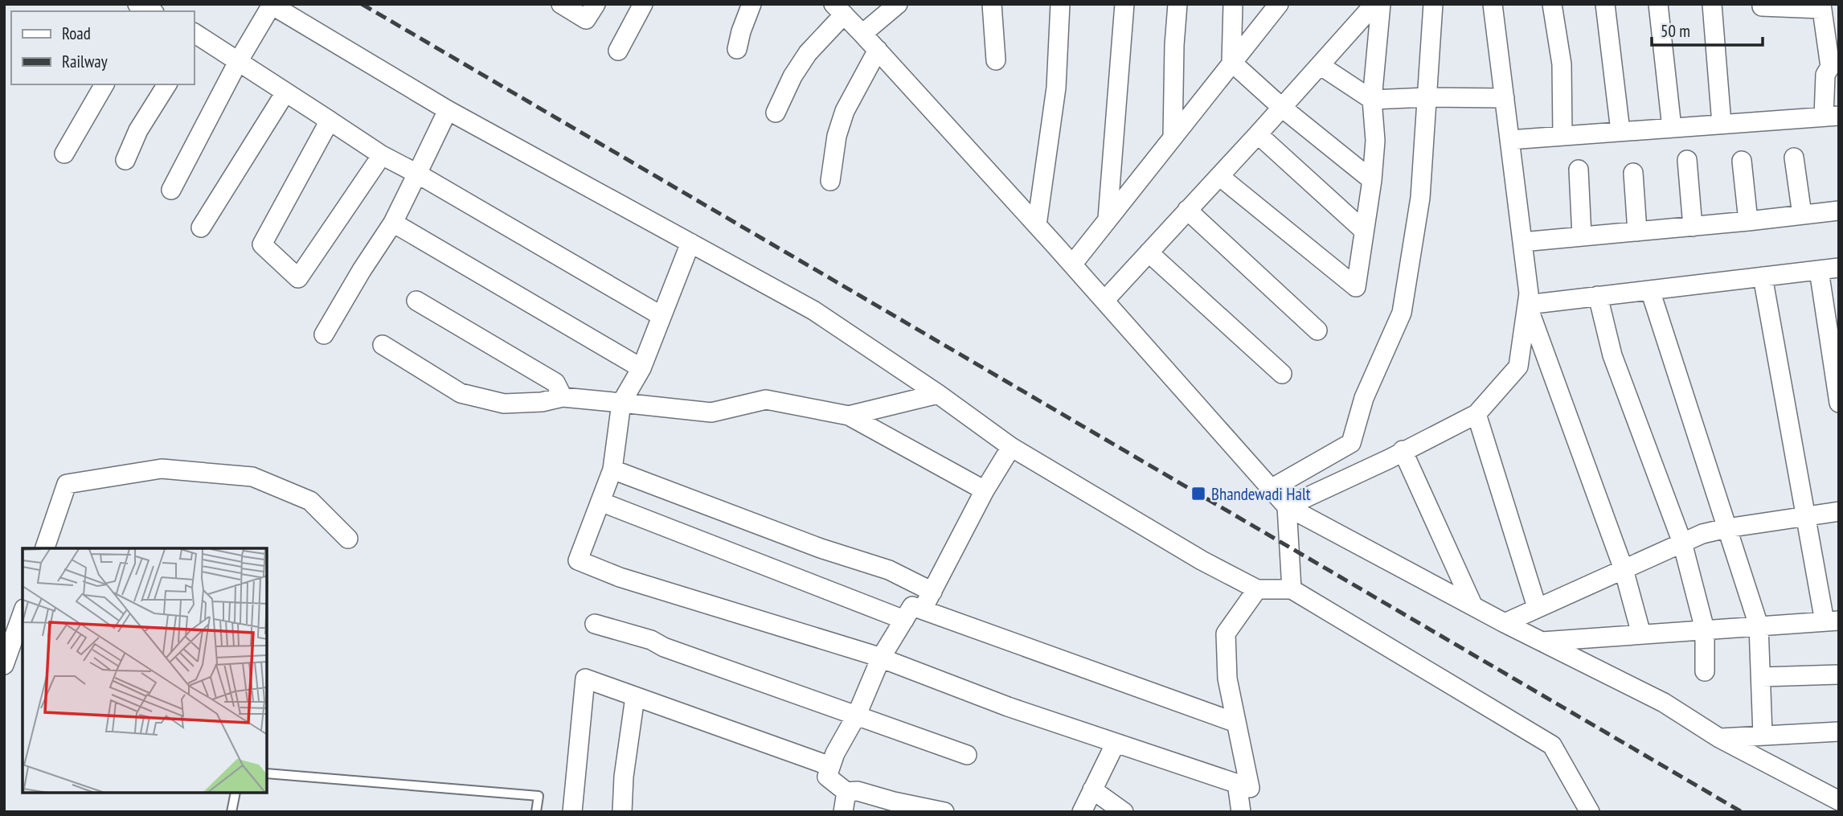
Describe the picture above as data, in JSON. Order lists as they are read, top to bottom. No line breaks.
{"places":{"transit":["Bhandewadi Halt"]},"legend":["Road","Railway"],"scale_bar":"50 m"}
